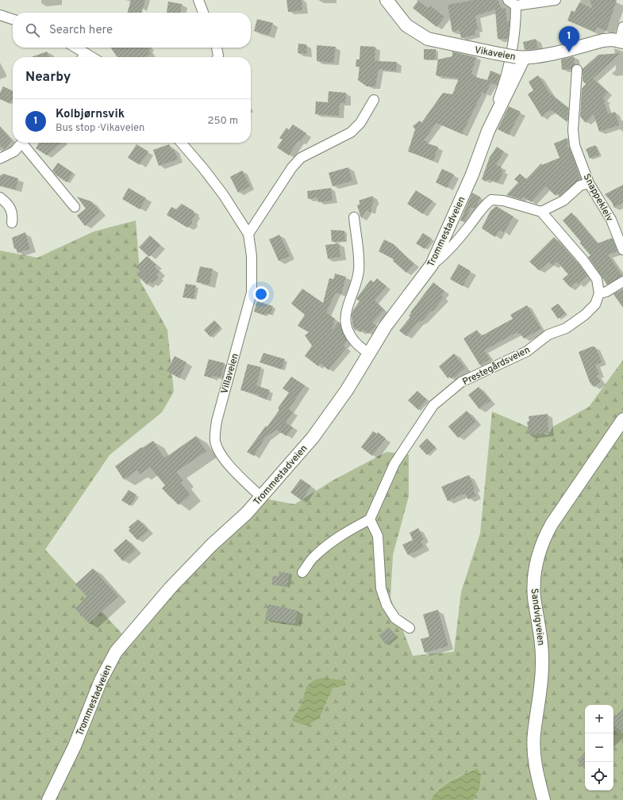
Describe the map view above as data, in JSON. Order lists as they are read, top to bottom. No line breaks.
{"streets":{"main road":["Vikaveien","Trommestadveien","Sandvigveien"],"street":["Snappekleiv","Prestegårdsveien","Villaveien"]},"crossings":[["Vikaveien","Trommestadveien"],["Trommestadveien","Villaveien"]],"page":{"search":"Search here","pins":"1","heading":"Nearby","list":[{"mark":"1","name":"Kolbjørnsvik","note":"Bus stop · Vikaveien","value":"250 m"}],"map_buttons":["+","−"]}}
